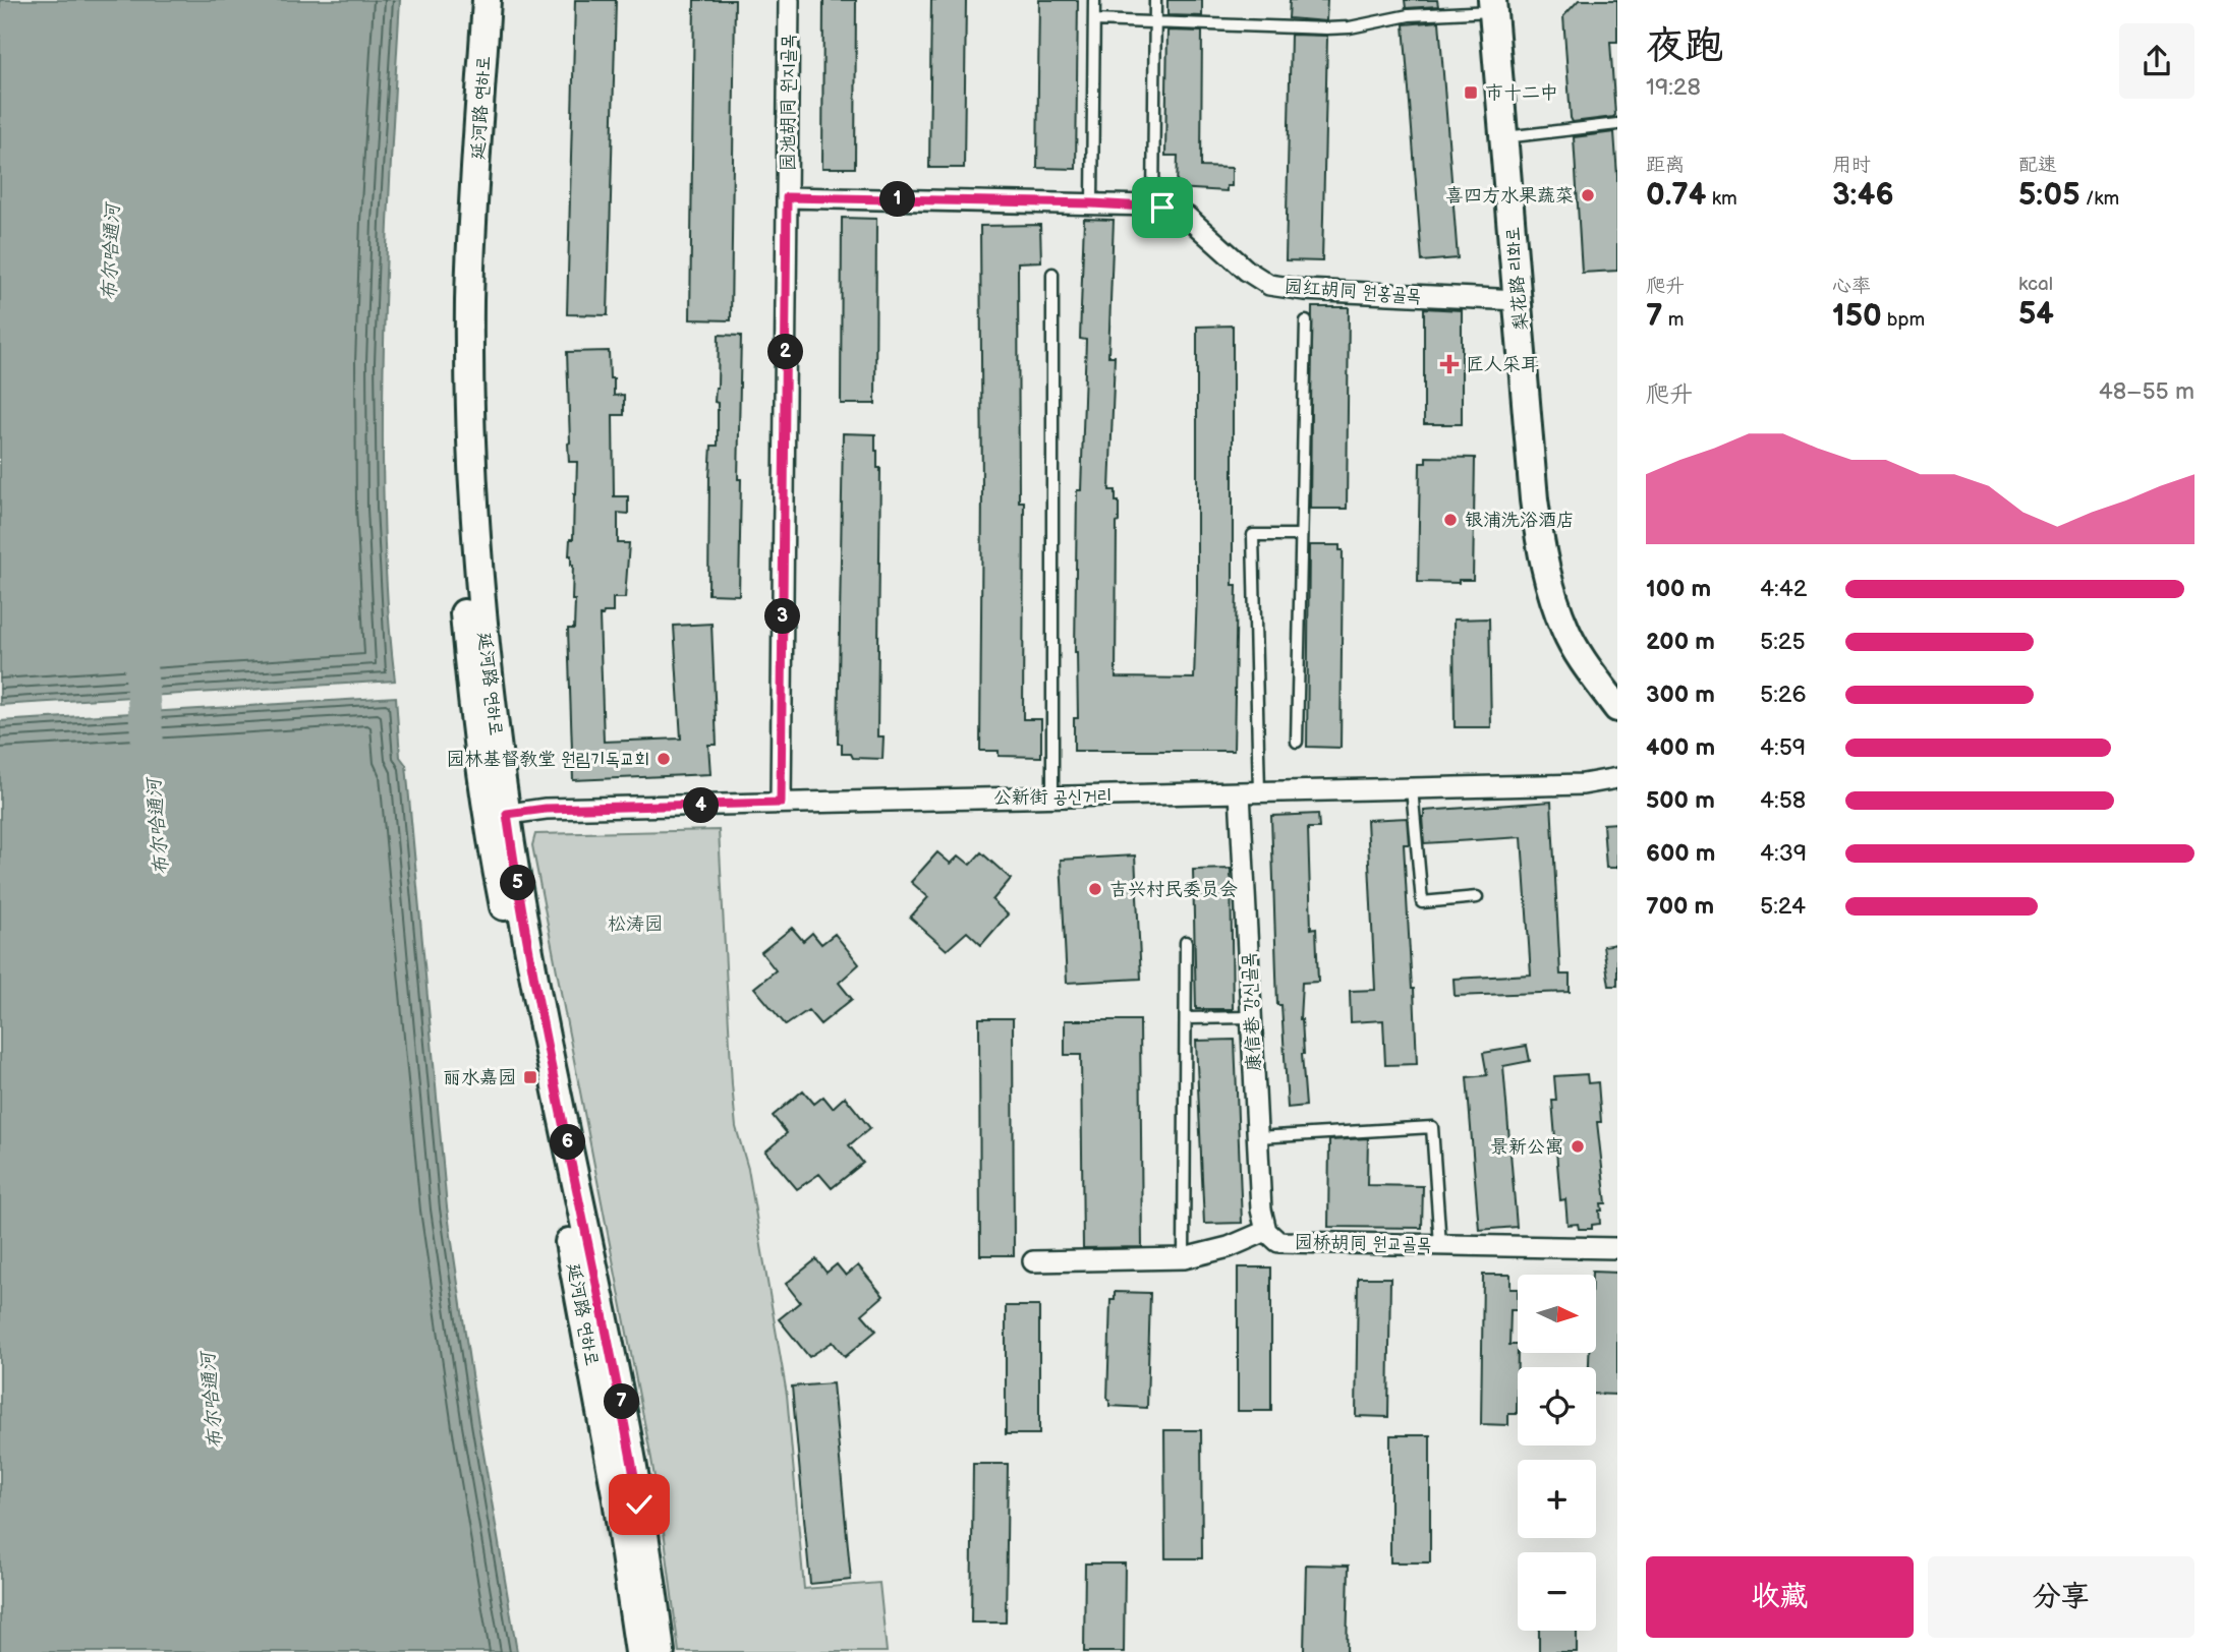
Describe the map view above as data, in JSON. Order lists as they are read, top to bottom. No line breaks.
{"streets":{"main road":["延河路 연하로","梨花路 리화로"],"street":["园池胡同 원지골목","园红胡同 원홍골목","公新街 공신거리","康信巷 강신골목","园桥胡同 원교골목"]},"crossings":[["园池胡同 원지골목","园红胡同 원홍골목"],["园池胡同 원지골목","公新街 공신거리"],["延河路 연하로","公新街 공신거리"],["梨花路 리화로","园红胡同 원홍골목"],["公新街 공신거리","康信巷 강신골목"],["康信巷 강신골목","园桥胡同 원교골목"]],"water":["布尔哈通河"],"parks":["松涛园"],"places":{"transit":["市十二中","丽水嘉园"],"other":["喜四方水果蔬菜","银浦洗浴酒店","园林基督教堂 원림기독교회","吉兴村民委员会","景新公寓"],"health":["匠人采耳"]},"north":"right","page":{"heading":["夜跑","19:28"],"stats":[["距离","0.74 km"],["用时","3:46"],["配速","5:05 /km"],["爬升","7 m"],["心率","150 bpm"],["kcal","54"]],"pins":["1","2","3","4","5","6","7"],"chart":["爬升","48–55 m"],"list":[{"name":"100 m","note":"4:42"},{"name":"200 m","note":"5:25"},{"name":"300 m","note":"5:26"},{"name":"400 m","note":"4:59"},{"name":"500 m","note":"4:58"},{"name":"600 m","note":"4:39"},{"name":"700 m","note":"5:24"}],"map_buttons":["+","−"],"buttons":["收藏","分享"]}}
